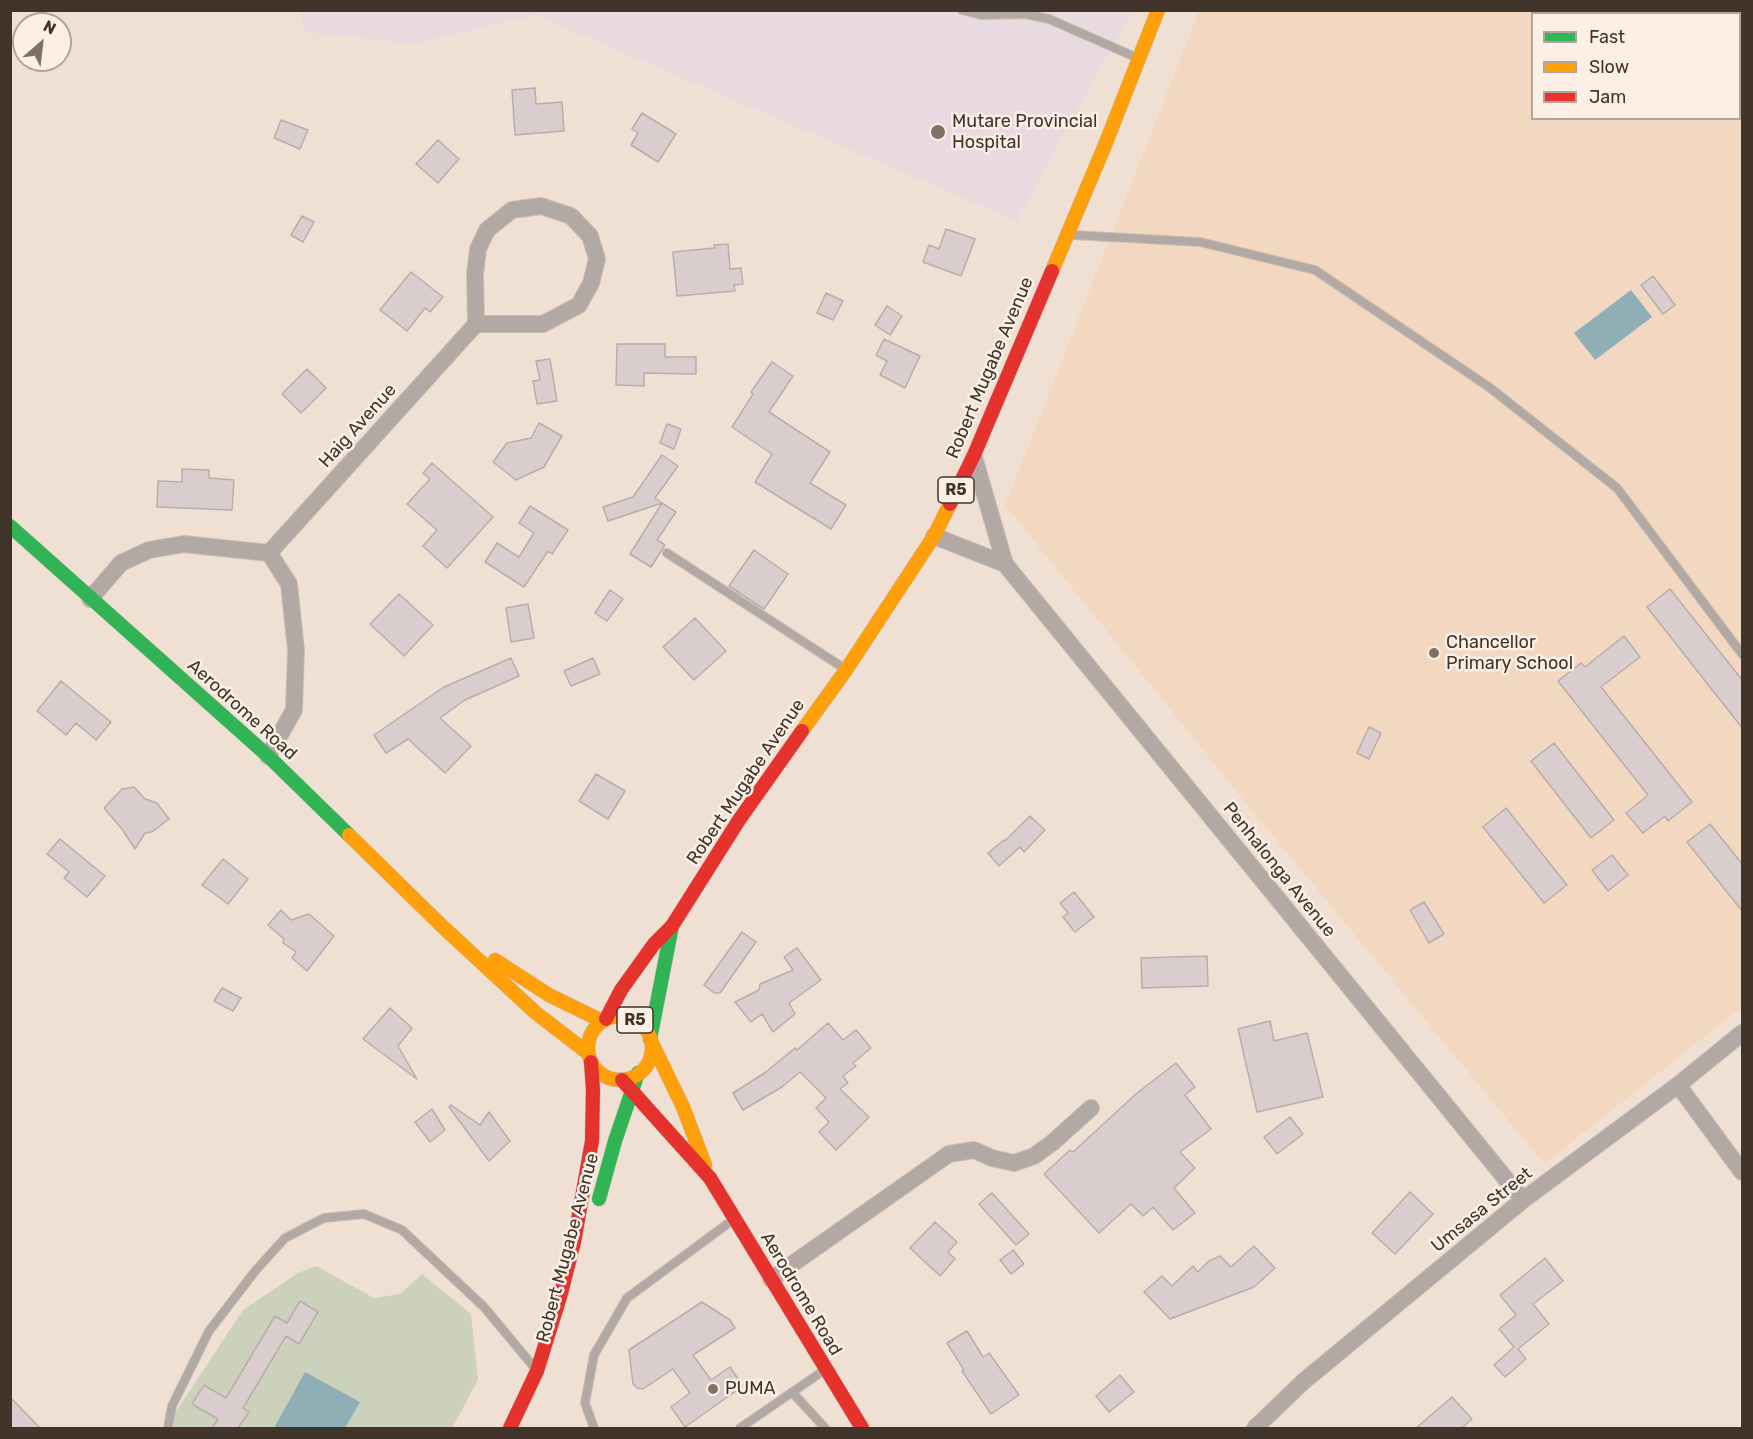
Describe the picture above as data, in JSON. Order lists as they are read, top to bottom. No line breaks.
{"streets":{"main road":["Robert Mugabe Avenue","R5","Aerodrome Road"],"street":["Haig Avenue","Penhalonga Avenue","Umsasa Street"]},"crossings":[["Robert Mugabe Avenue","R5"],["Robert Mugabe Avenue","Aerodrome Road"],["Robert Mugabe Avenue","Penhalonga Avenue"],["R5","Aerodrome Road"],["Penhalonga Avenue","Umsasa Street"]],"places":["Mutare Provincial Hospital","Chancellor Primary School","PUMA"],"legend":["Fast","Slow","Jam"],"north":"top right"}
